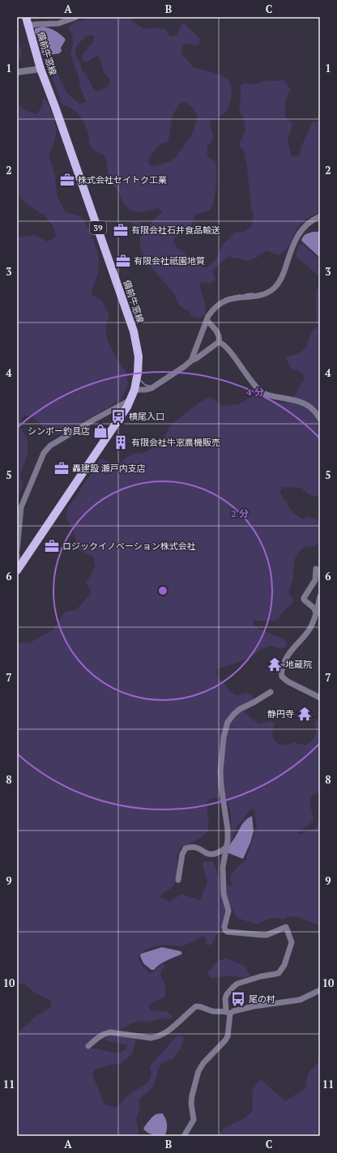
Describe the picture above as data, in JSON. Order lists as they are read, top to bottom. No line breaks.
{"streets":{"main road":["備前牛窓線","39"]},"places":{"office":["株式会社セイトク工業","有限会社石井食品輸送","有限会社祇園地質","轟建設 瀬戸内支店","ロジックイノベーション株式会社"],"bus stop":["横尾入口","尾の村"],"shop":["シンポー釣具店"],"building":["有限会社牛窓農機販売"],"temple":["地蔵院","静円寺"]},"grid":{"columns":["A","B","C"],"rows":["1","2","3","4","5","6","7","8","9","10","11"]},"rings":["4 分","2 分"]}
